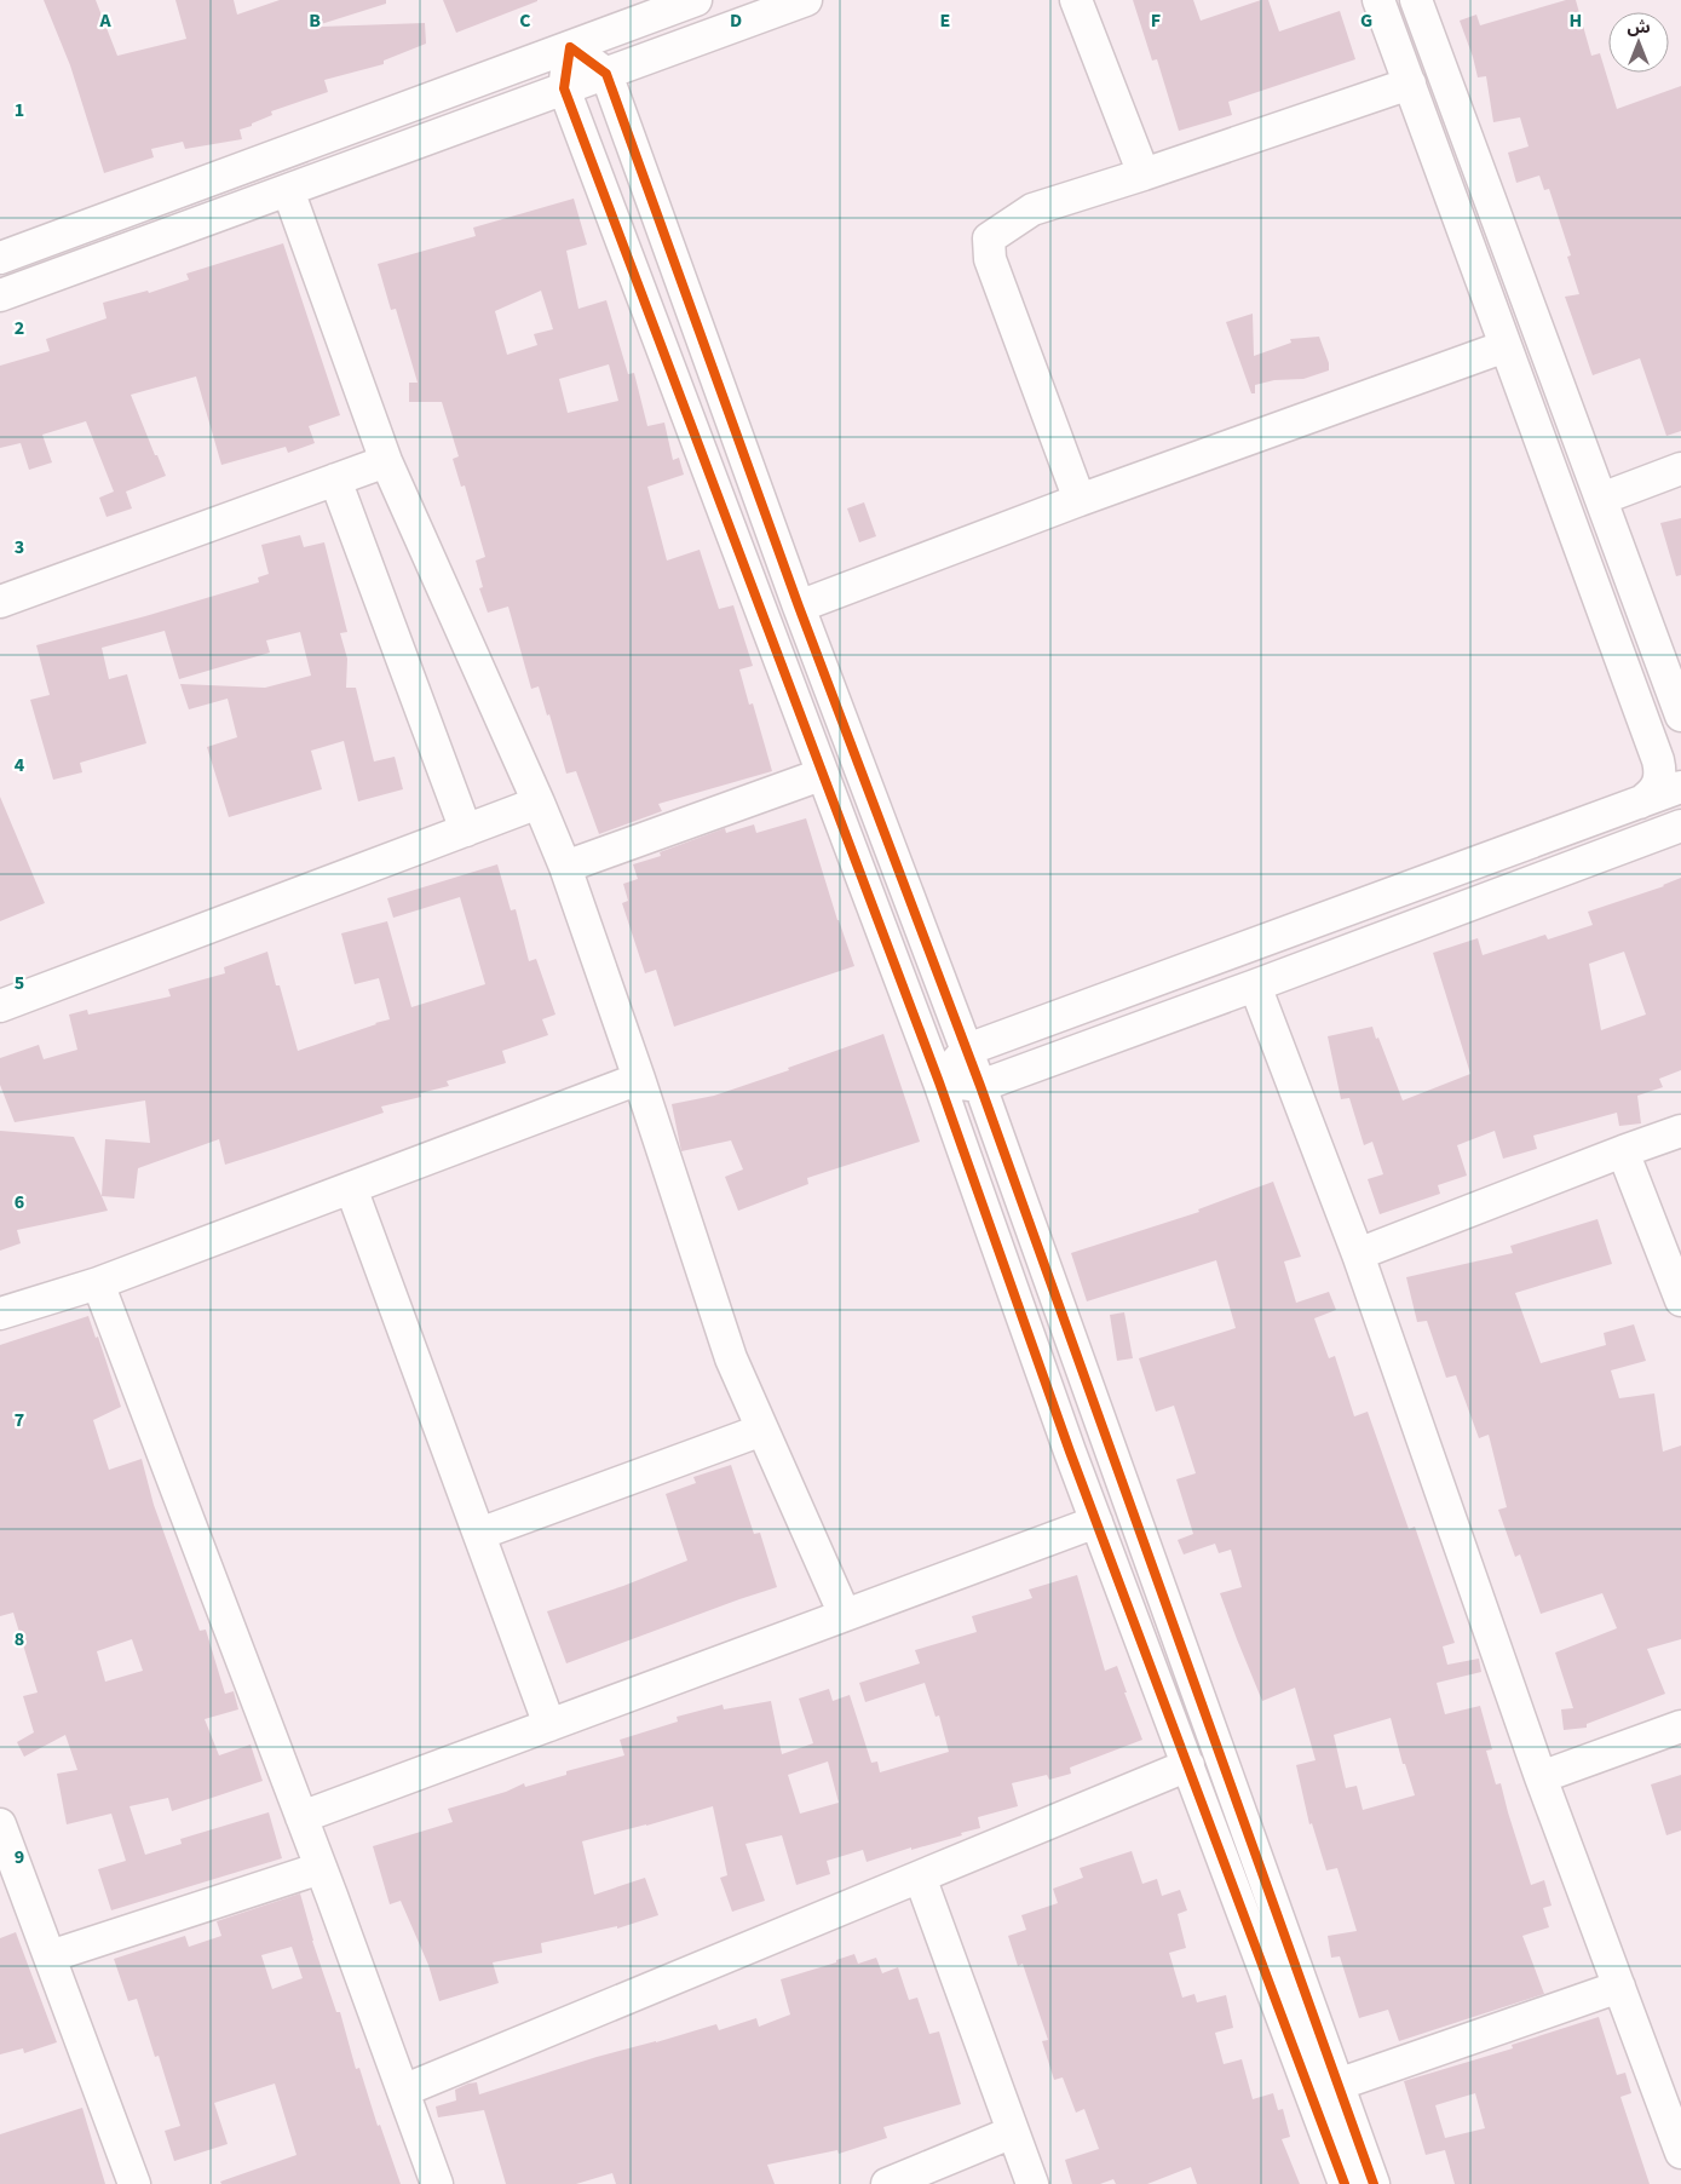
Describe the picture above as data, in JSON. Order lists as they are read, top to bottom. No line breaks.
{"north":"top","grid":{"columns":["A","B","C","D","E","F","G","H"],"rows":["1","2","3","4","5","6","7","8","9"]}}
